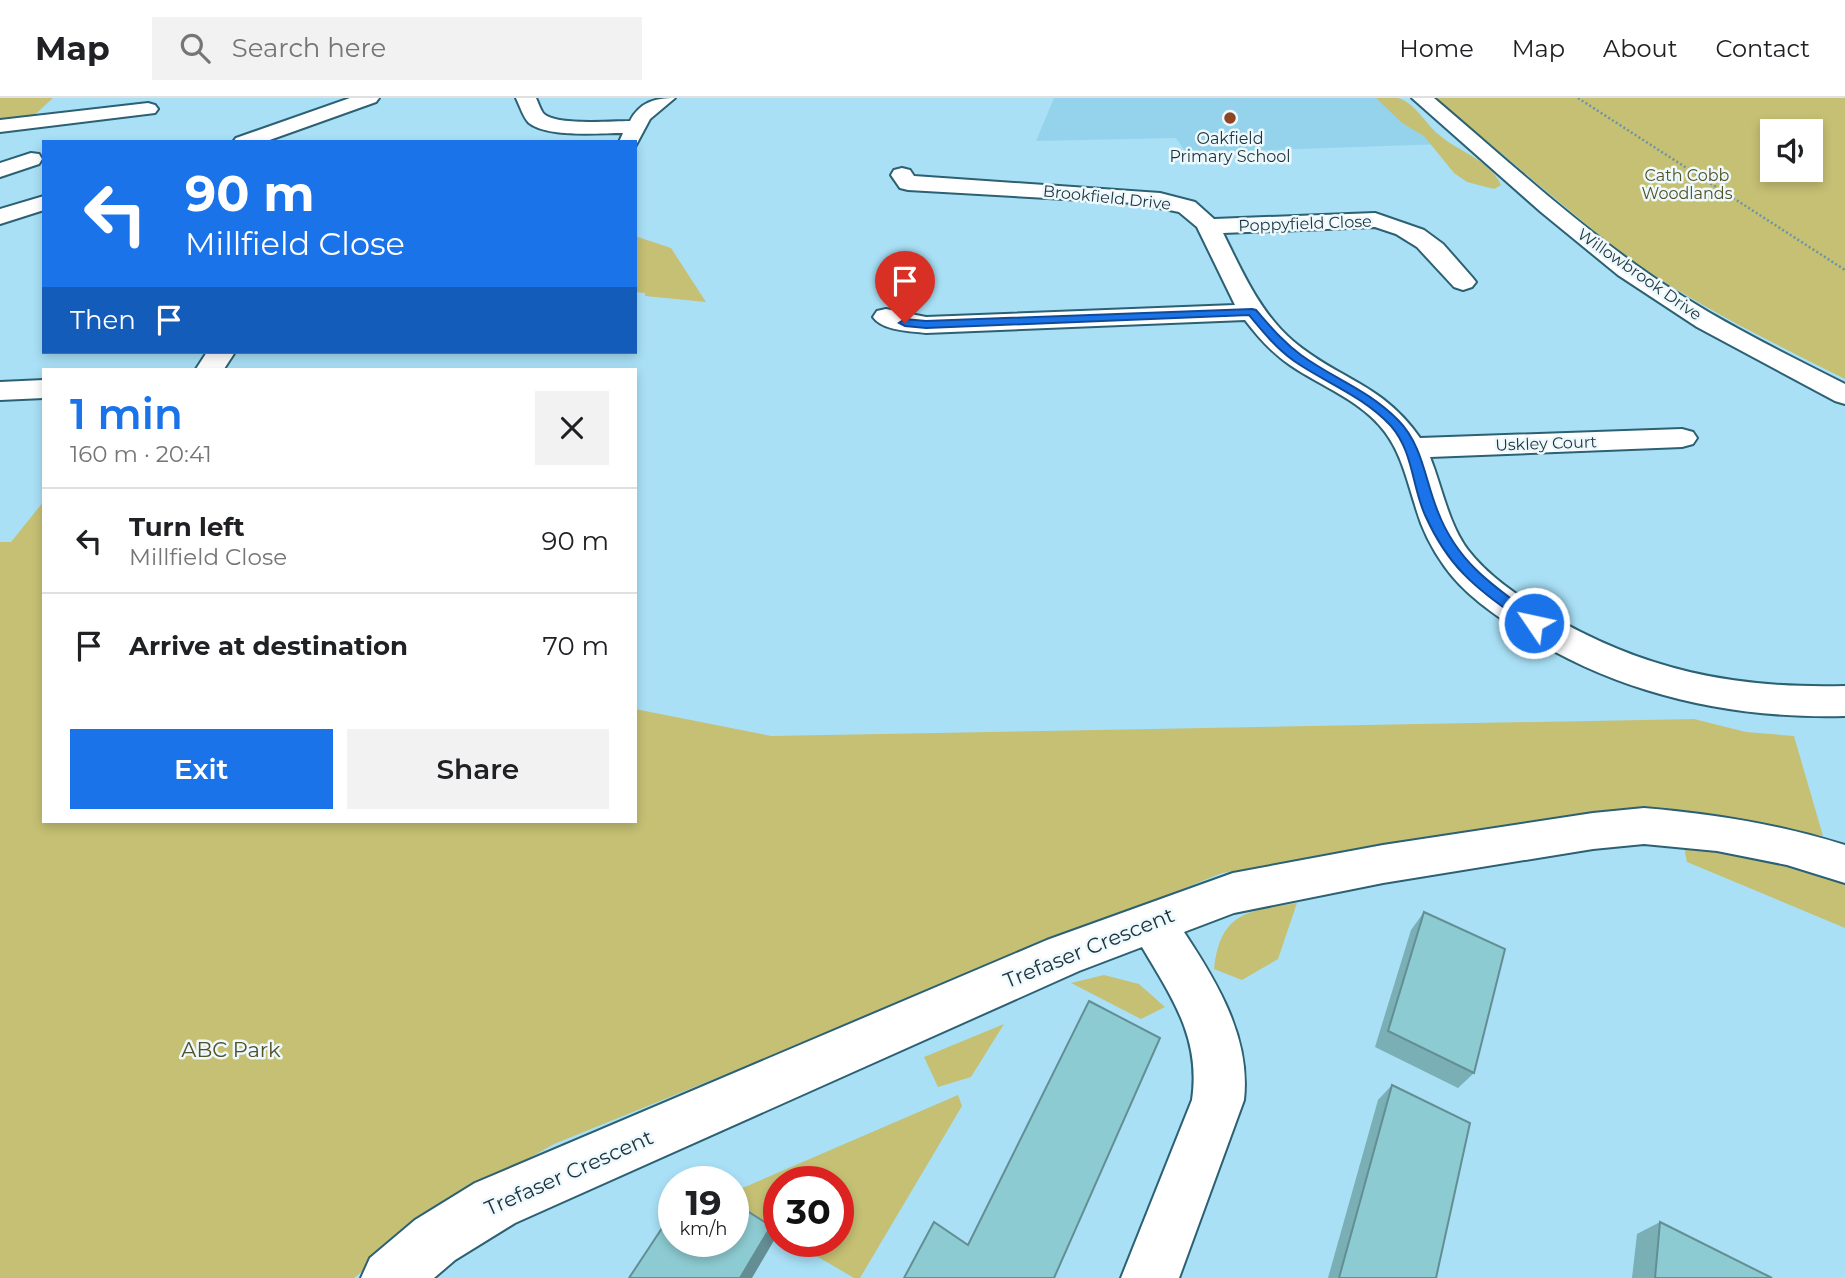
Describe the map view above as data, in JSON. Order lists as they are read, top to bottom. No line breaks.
{"streets":{"street":["Brookfield Drive","Poppyfield Close","Willowbrook Drive","Uskley Court","Trefaser Crescent"]},"crossings":[["Brookfield Drive","Poppyfield Close"],["Brookfield Drive","Uskley Court"]],"parks":["Cath Cobb Woodlands","ABC Park"],"places":["Oakfield Primary School"],"page":{"header":"Map","search":"Search here","nav":["Home","Map","About","Contact"],"turn":["90 m","Millfield Close"],"then":"Then","heading":["1 min","160 m · 20:41"],"list":[{"name":"Turn left","note":"Millfield Close","value":"90 m"},{"name":"Arrive at destination","value":"70 m"}],"buttons":["Exit","Share"],"speed":"19 km/h","limit":"30"}}
